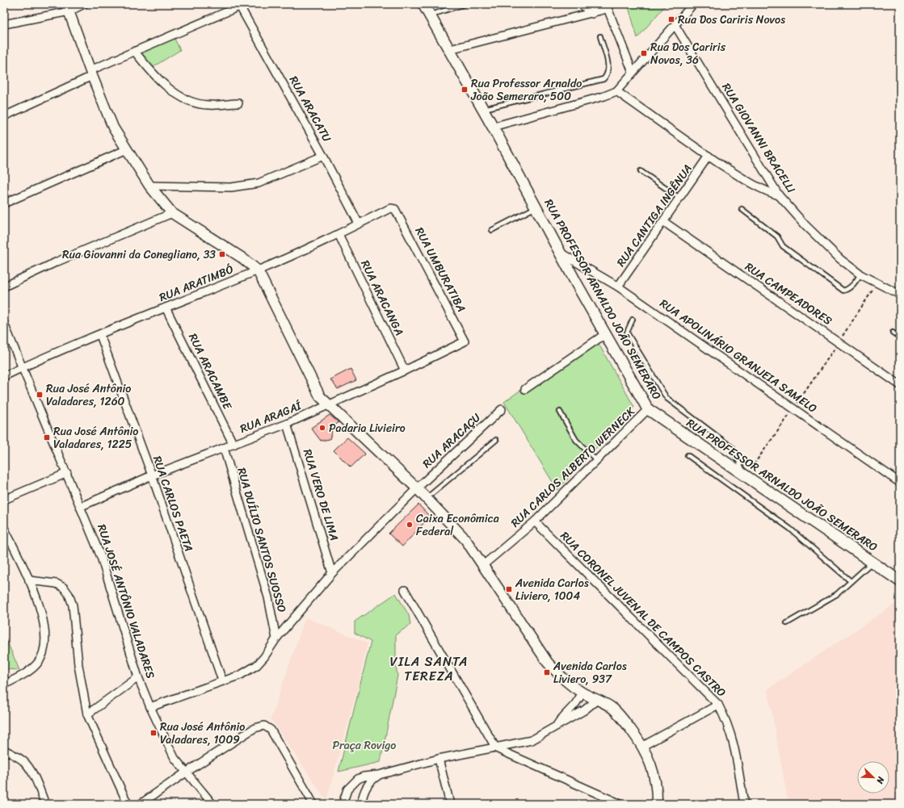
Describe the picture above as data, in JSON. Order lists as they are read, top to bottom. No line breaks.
{"streets":{"main road":["RUA PROFESSOR ARNALDO JOÃO SEMERARO"],"street":["RUA ARACATU","RUA GIOVANNI BRACELLI","RUA CANTIGA INGÊNUA","RUA UMBURATIBA","RUA ARATIMBÓ","RUA CAMPEADORES","RUA ARACANGA","RUA APOLINÁRIO GRANJEIA SAMELO","RUA ARACAMBE","RUA ARAGAÍ","RUA ARACAÇU","RUA CARLOS ALBERTO WERNECK","RUA VERO DE LIMA","RUA CARLOS PAETA","RUA DUÍLIO SANTOS SUOSSO","RUA JOSÉ ANTÔNIO VALADARES","RUA CORONEL JUVENAL DE CAMPOS CASTRO"]},"crossings":[["RUA ARACATU","RUA ARATIMBÓ"],["RUA CANTIGA INGÊNUA","RUA CAMPEADORES"],["RUA CANTIGA INGÊNUA","RUA APOLINÁRIO GRANJEIA SAMELO"],["RUA UMBURATIBA","RUA ARATIMBÓ"],["RUA UMBURATIBA","RUA ARAGAÍ"],["RUA ARATIMBÓ","RUA ARACANGA"],["RUA ARATIMBÓ","RUA ARACAMBE"],["RUA ARATIMBÓ","RUA CARLOS PAETA"],["RUA ARATIMBÓ","RUA JOSÉ ANTÔNIO VALADARES"],["RUA ARACANGA","RUA ARAGAÍ"],["RUA PROFESSOR ARNALDO JOÃO SEMERARO","RUA APOLINÁRIO GRANJEIA SAMELO"],["RUA PROFESSOR ARNALDO JOÃO SEMERARO","RUA CARLOS ALBERTO WERNECK"],["RUA ARACAMBE","RUA ARAGAÍ"],["RUA ARAGAÍ","RUA VERO DE LIMA"],["RUA ARAGAÍ","RUA CARLOS PAETA"],["RUA ARAGAÍ","RUA DUÍLIO SANTOS SUOSSO"],["RUA ARAGAÍ","RUA JOSÉ ANTÔNIO VALADARES"],["RUA ARACAÇU","RUA VERO DE LIMA"],["RUA ARACAÇU","RUA CARLOS PAETA"],["RUA ARACAÇU","RUA DUÍLIO SANTOS SUOSSO"],["RUA ARACAÇU","RUA JOSÉ ANTÔNIO VALADARES"],["RUA CARLOS ALBERTO WERNECK","RUA CORONEL JUVENAL DE CAMPOS CASTRO"]],"districts":["VILA SANTA TEREZA"],"parks":["Praça Rovigo"],"places":{"transit":["Rua Dos Cariris Novos","Rua Dos Cariris Novos, 36","Rua Professor Arnaldo João Semeraro, 500","Rua Giovanni da Conegliano, 33","Rua José Antônio Valadares, 1260","Rua José Antônio Valadares, 1225","Avenida Carlos Liviero, 1004","Avenida Carlos Liviero, 937","Rua José Antônio Valadares, 1009"],"other":["Padaria Livieiro","Caixa Econômica Federal"]},"north":"bottom right"}
